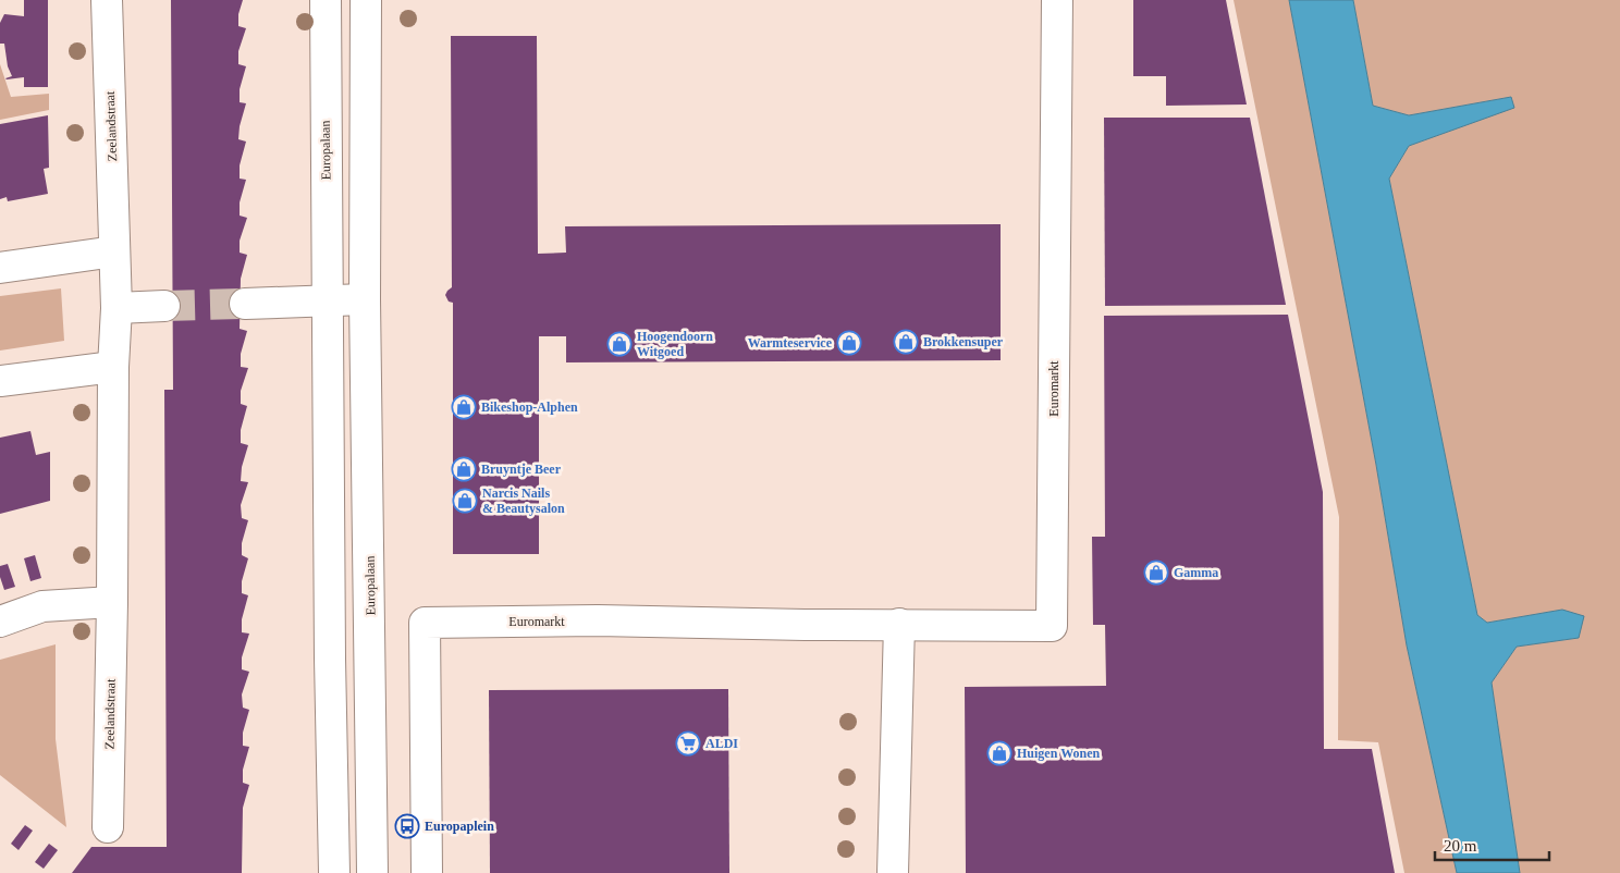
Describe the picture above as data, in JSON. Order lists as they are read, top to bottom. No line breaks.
{"streets":{"street":["Zeelandstraat","Europalaan","Euromarkt"]},"places":{"shop":["Brokkensuper","Warmteservice","Hoogendoorn Witgoed","Bikeshop-Alphen","Bruyntje Beer","Narcis Nails & Beautysalon","Gamma","Huigen Wonen"],"supermarket":["ALDI"],"bus stop":["Europaplein"]},"scale_bar":"20 m"}
